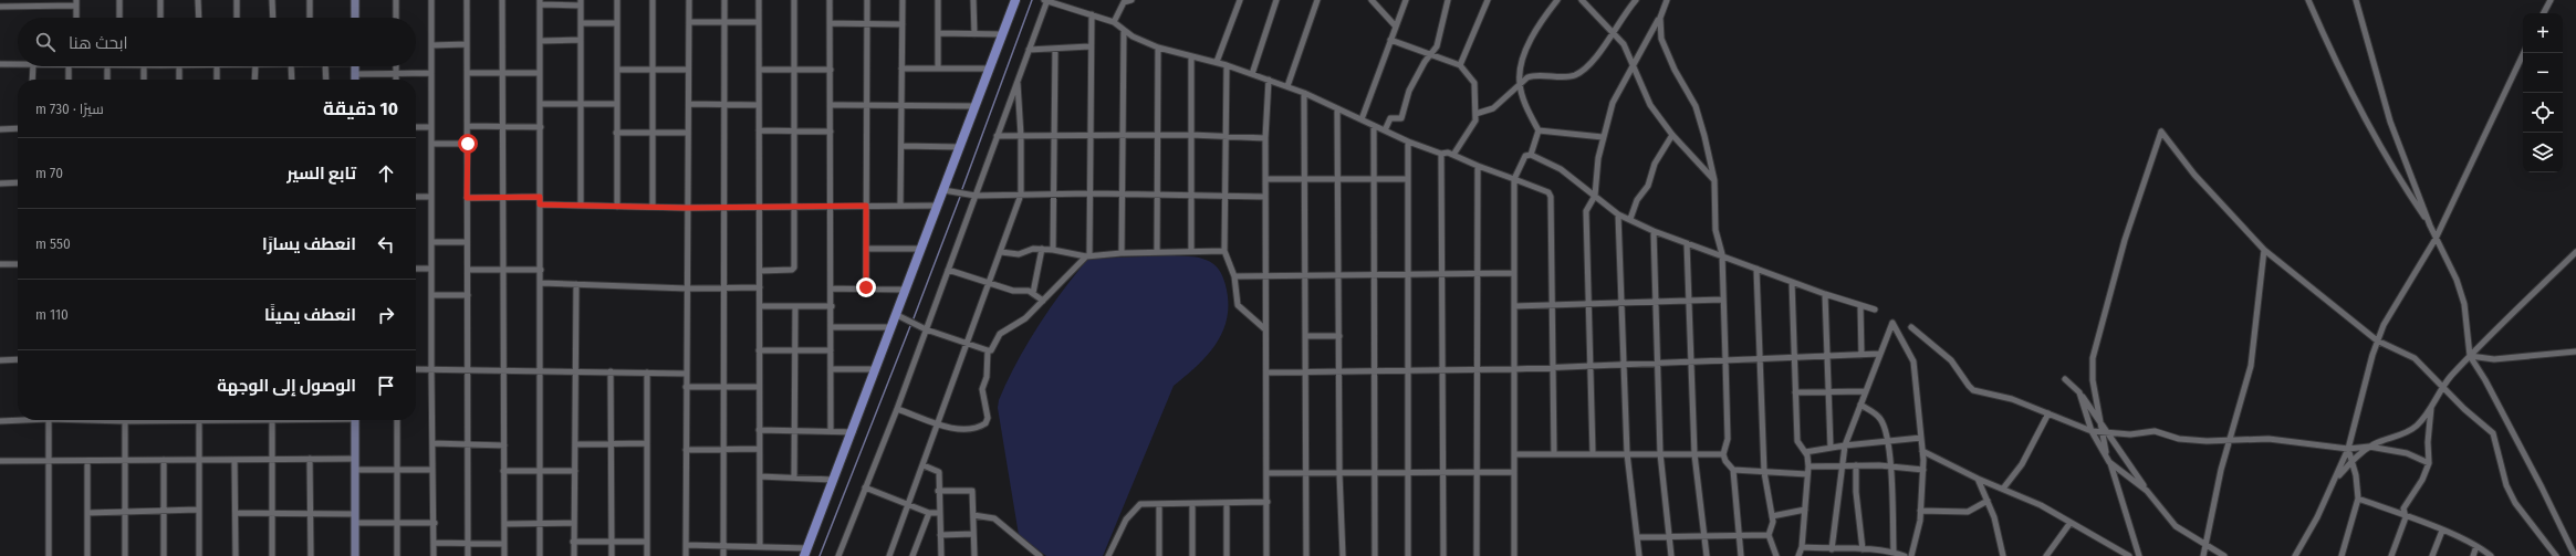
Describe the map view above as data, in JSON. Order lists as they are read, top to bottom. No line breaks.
{"page":{"map_buttons":["+","−"],"search":"ابحث هنا","heading":["10 دقيقة","سيرًا · 730 m"],"list":[["تابع السير","70 m"],["انعطف يسارًا","550 m"],["انعطف يمينًا","110 m"],"الوصول إلى الوجهة"]}}
